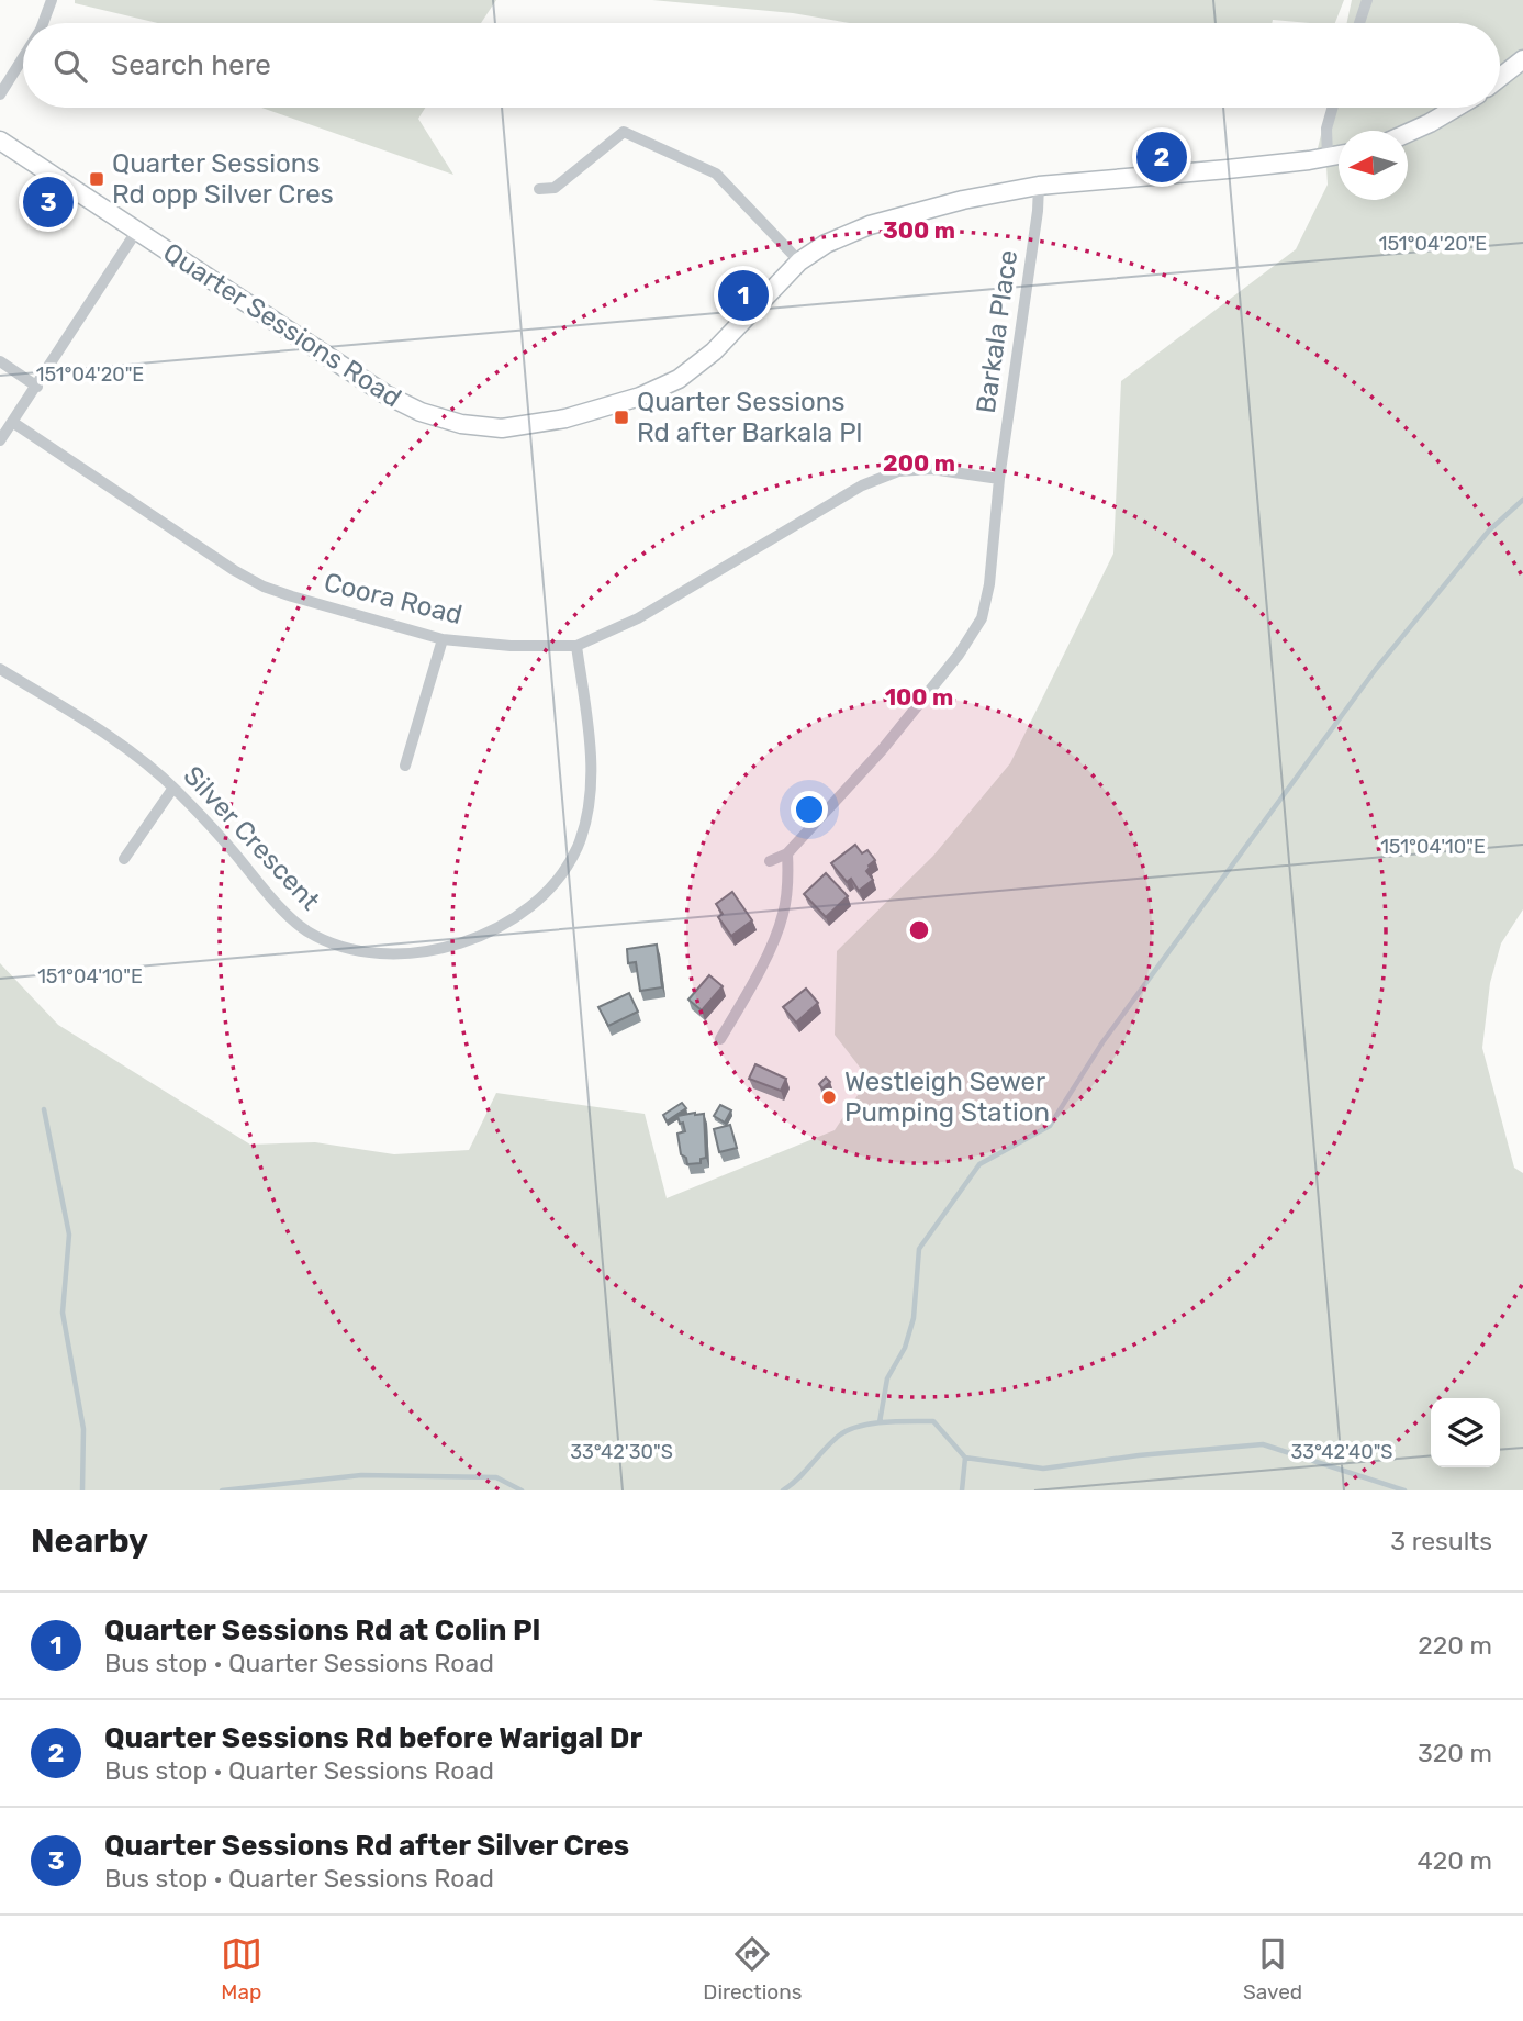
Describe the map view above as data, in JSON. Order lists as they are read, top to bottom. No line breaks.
{"streets":{"main road":["Quarter Sessions Road"],"street":["Barkala Place","Coora Road","Silver Crescent"]},"crossings":[["Quarter Sessions Road","Barkala Place"],["Barkala Place","Coora Road"],["Coora Road","Silver Crescent"]],"places":{"transit":["Quarter Sessions Rd opp Silver Cres","Quarter Sessions Rd after Barkala Pl"],"other":["Westleigh Sewer Pumping Station"]},"north":"left","page":{"search":"Search here","pins":["2","3","1"],"heading":["Nearby","3 results"],"list":[{"mark":"1","name":"Quarter Sessions Rd at Colin Pl","note":"Bus stop · Quarter Sessions Road","value":"220 m"},{"mark":"2","name":"Quarter Sessions Rd before Warigal Dr","note":"Bus stop · Quarter Sessions Road","value":"320 m"},{"mark":"3","name":"Quarter Sessions Rd after Silver Cres","note":"Bus stop · Quarter Sessions Road","value":"420 m"}],"nav":["Map","Directions","Saved"]},"coordinates":["151°04'20\"E","151°04'10\"E","33°42'30\"S","33°42'40\"S"],"rings":["300 m","200 m","100 m"]}
